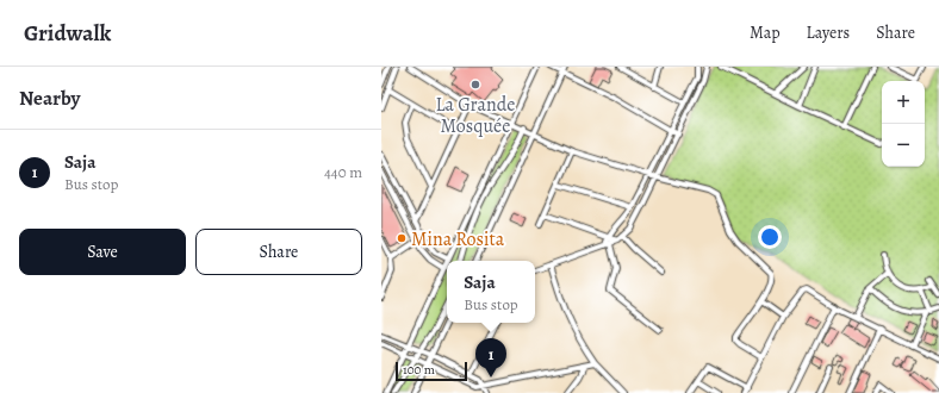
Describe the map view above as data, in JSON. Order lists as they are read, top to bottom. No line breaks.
{"places":["La Grande Mosquée","Mina Rosita"],"scale_bar":"100 m","page":{"header":"Gridwalk","nav":["Map","Layers","Share"],"heading":"Nearby","map_buttons":["+","−"],"list":[{"mark":"1","name":"Saja","note":"Bus stop","value":"440 m"}],"buttons":["Save","Share"],"popup":["Saja","Bus stop"],"pins":"1","scale":"100 m"}}
